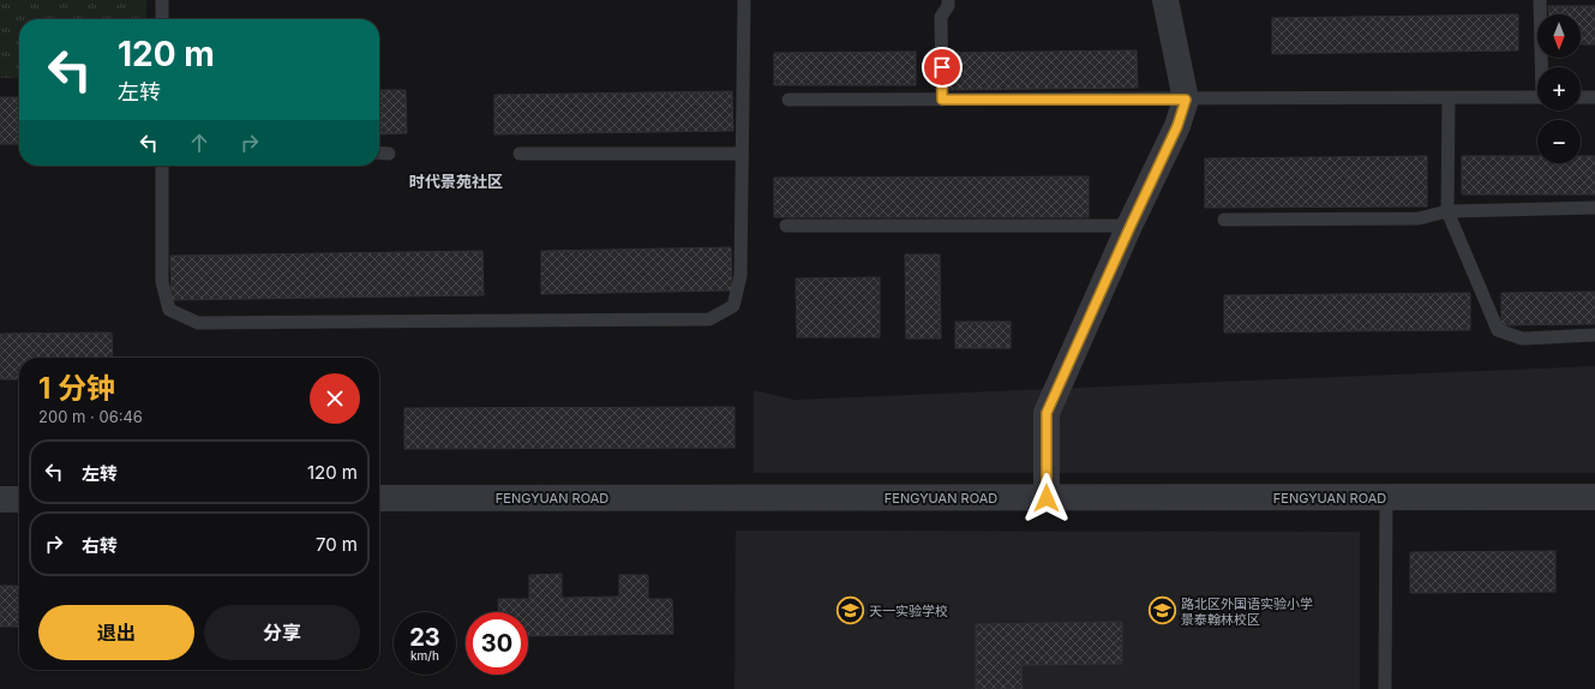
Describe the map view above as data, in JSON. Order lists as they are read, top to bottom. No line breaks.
{"streets":{"street":["FENGYUAN ROAD"]},"districts":["时代景苑社区"],"places":{"school or university":["天一实验学校","路北区外国语实验小学 景泰翰林校区"]},"north":"bottom","page":{"map_buttons":["+","−"],"turn":["120 m","左转"],"heading":["1 分钟","200 m · 06:46"],"list":[{"name":"左转","value":"120 m"},{"name":"右转","value":"70 m"}],"buttons":["退出","分享"],"speed":"23 km/h","limit":"30"}}
